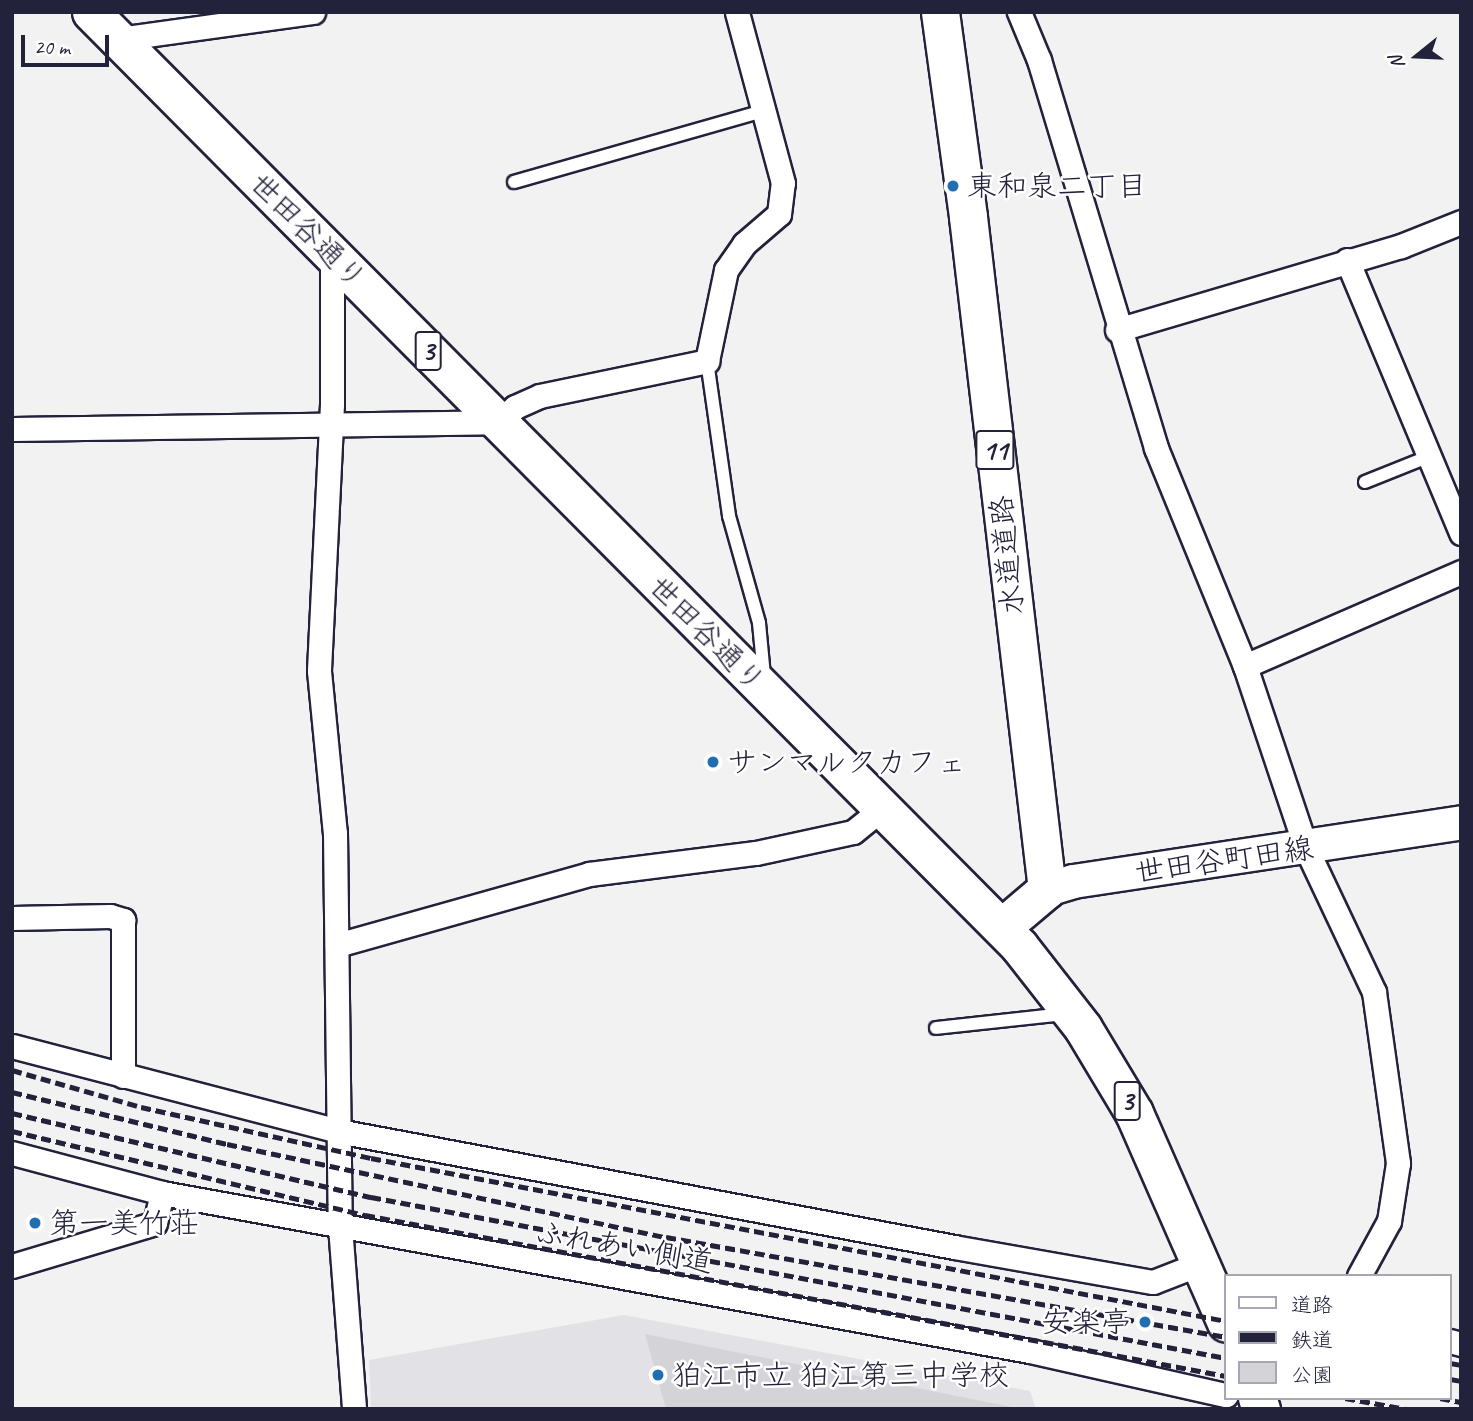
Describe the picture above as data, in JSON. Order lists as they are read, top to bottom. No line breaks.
{"streets":{"main road":["世田谷通り","3","11","水道道路","世田谷町田線"],"street":["ふれあい側道"]},"crossings":[["世田谷通り","世田谷町田線"],["世田谷通り","ふれあい側道"],["水道道路","世田谷町田線"]],"places":["東和泉二丁目","サンマルクカフェ","第一美竹荘","安楽亭","狛江市立 狛江第三中学校"],"legend":["道路","鉄道","公園"],"scale_bar":"20 m","north":"left"}
